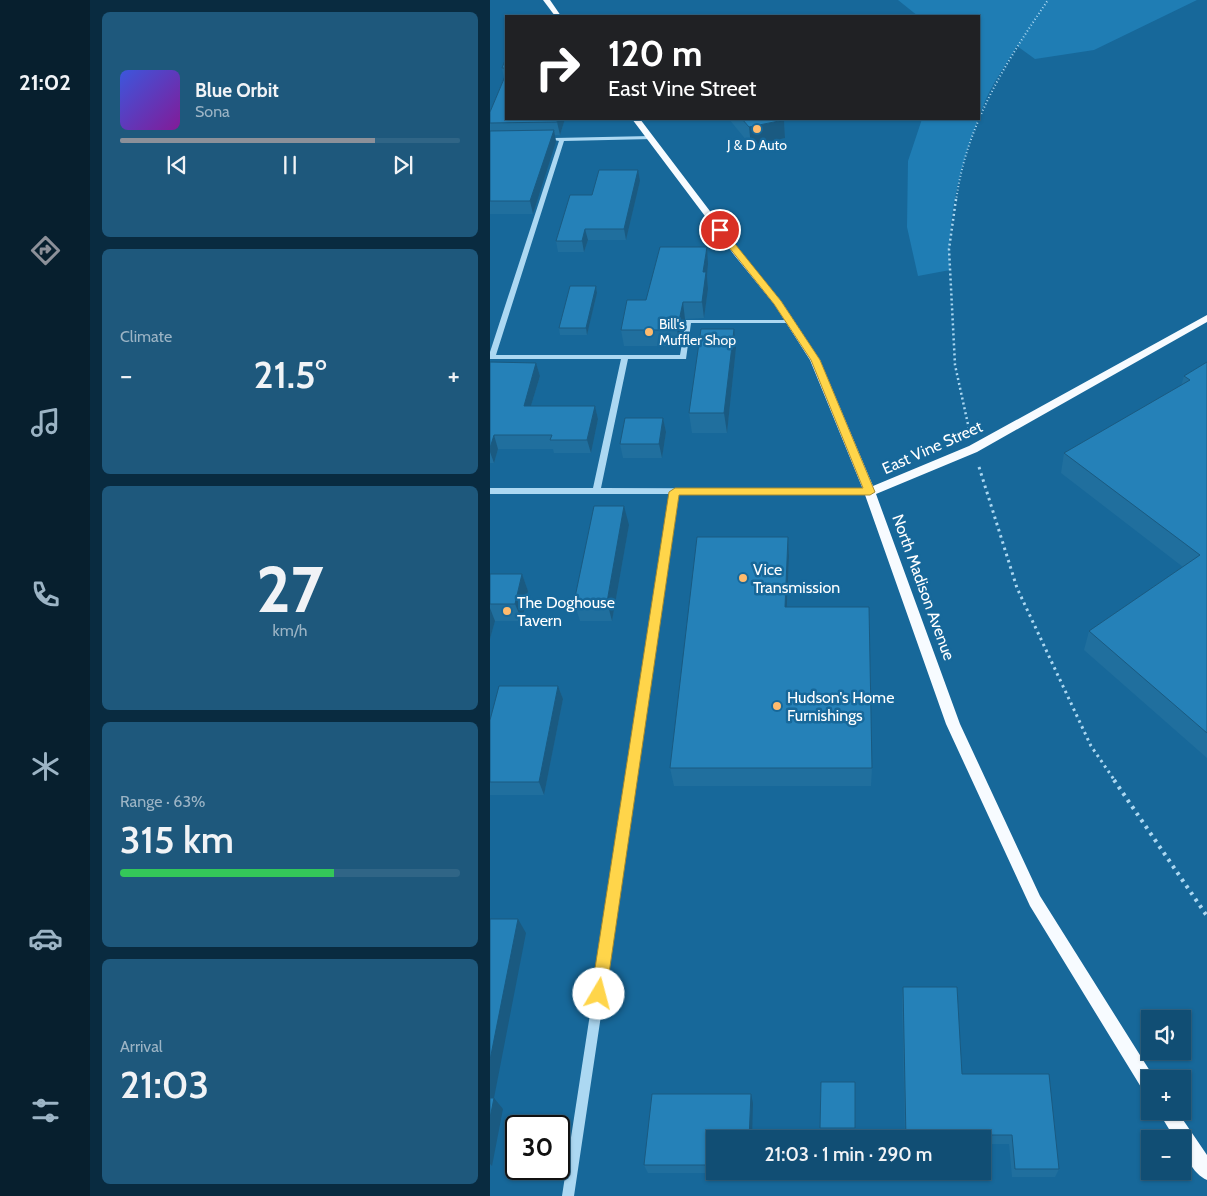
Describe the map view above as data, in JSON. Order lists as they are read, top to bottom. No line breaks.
{"streets":{"main road":["East Vine Street","North Madison Avenue"]},"crossings":[["East Vine Street","North Madison Avenue"]],"places":["J & D Auto","Bill's Muffler Shop","Vice Transmission","The Doghouse Tavern","Hudson's Home Furnishings"],"page":{"tabs":"21:02","turn":["120 m","East Vine Street"],"song":["Blue Orbit","Sona"],"tile":["Climate",["27","km/h"],["Range · 63%","315 km"],["Arrival","21:03"]],"heat":["−","21.5°","+"],"map_buttons":["+","−"],"limit":"30","trip":"21:03 · 1 min · 290 m"}}
